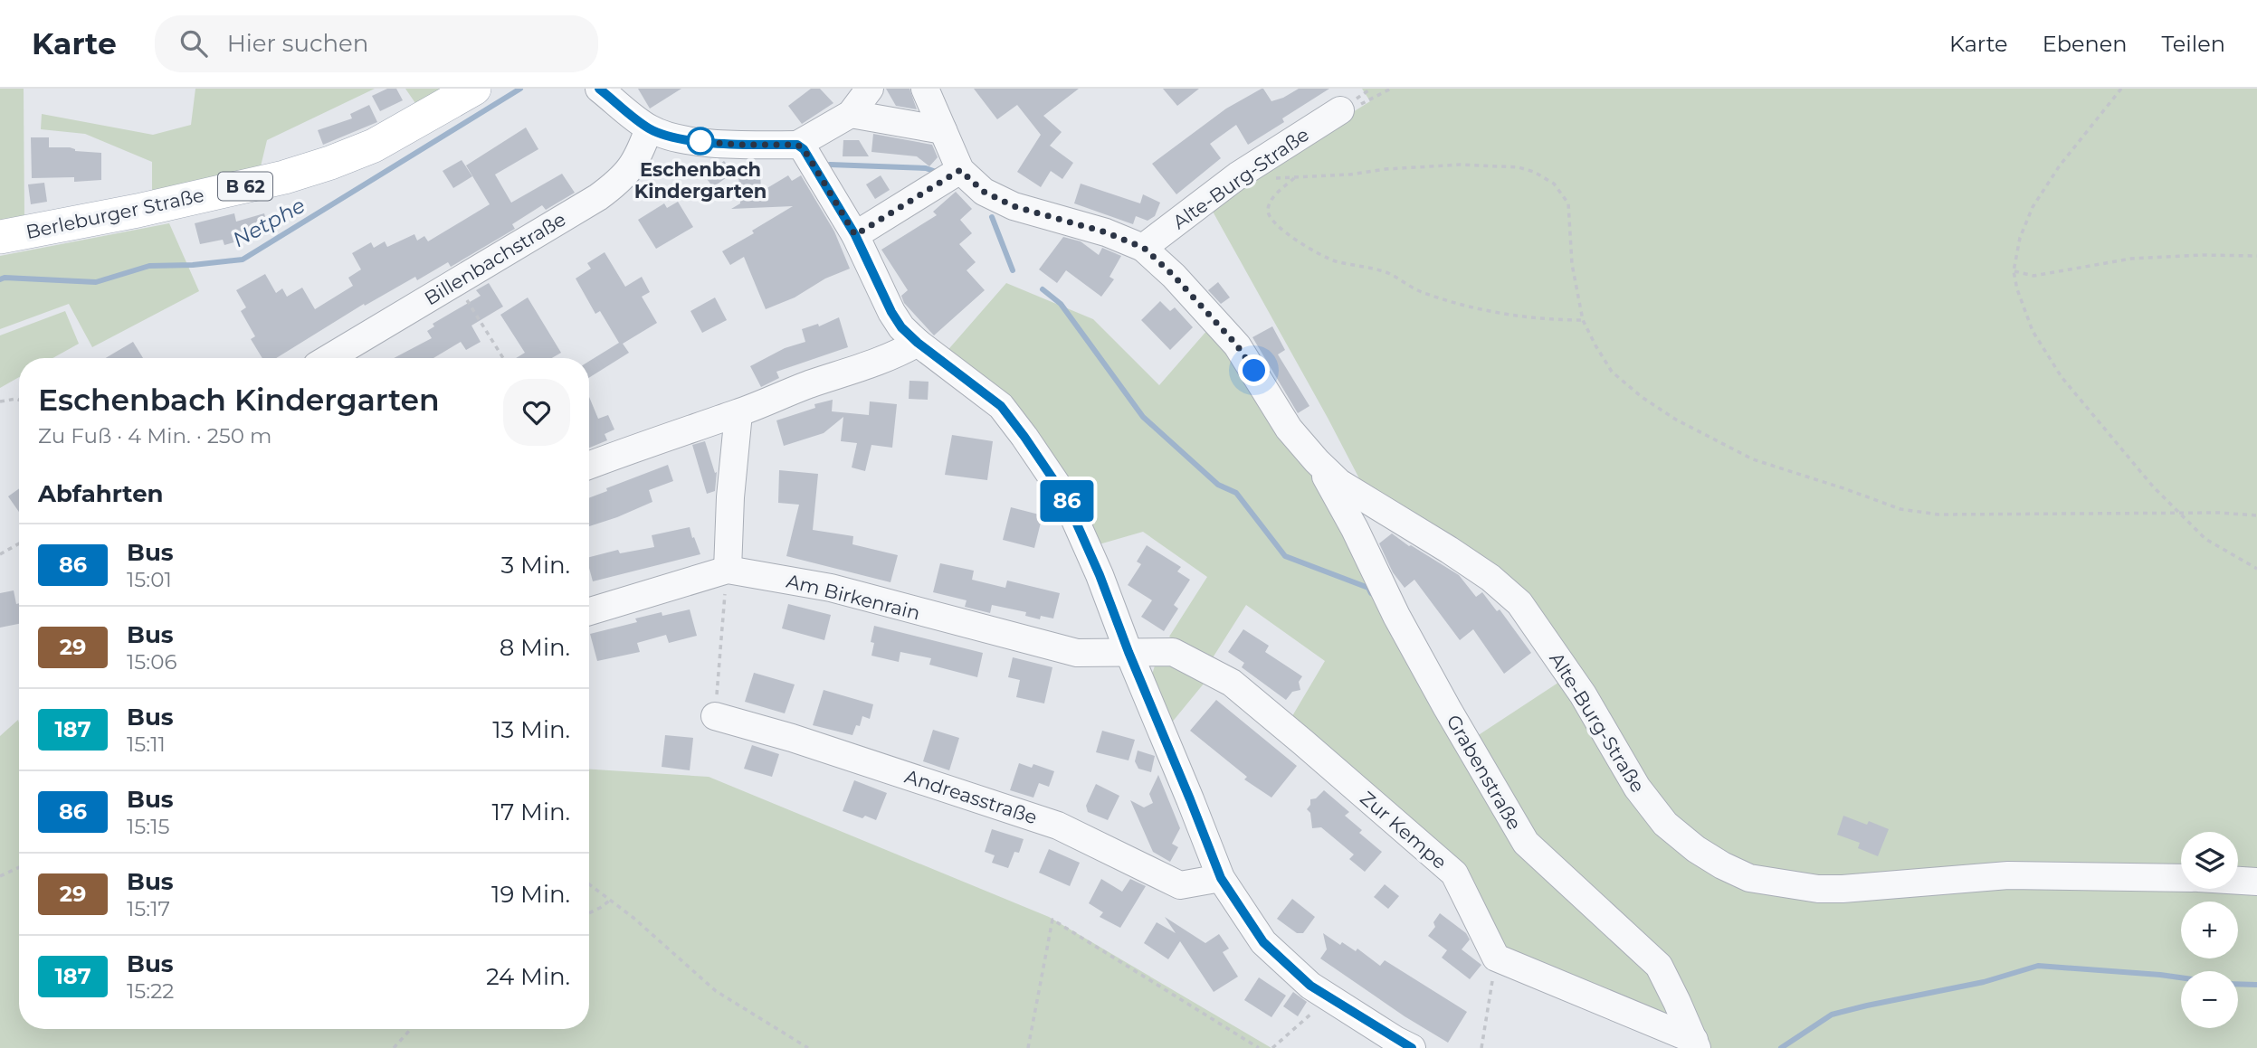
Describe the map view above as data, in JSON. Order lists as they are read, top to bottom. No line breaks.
{"streets":{"main road":["B 62","Berleburger Straße"],"street":["Alte-Burg-Straße","Billenbachstraße","Am Birkenrain","Grabenstraße","Andreasstraße","Zur Kempe"]},"crossings":[["Alte-Burg-Straße","Grabenstraße"],["Am Birkenrain","Zur Kempe"]],"water":["Netphe"],"places":["Eschenbach Kindergarten"],"lines":["bus line 86"],"page":{"header":"Karte","search":"Hier suchen","nav":["Karte","Ebenen","Teilen"],"on_map":"86","heading":[["Eschenbach Kindergarten","Zu Fuß · 4 Min. · 250 m"],"Abfahrten"],"list":[{"mark":"86","name":"Bus","note":"15:01","value":"3 Min."},{"mark":"29","name":"Bus","note":"15:06","value":"8 Min."},{"mark":"187","name":"Bus","note":"15:11","value":"13 Min."},{"mark":"86","name":"Bus","note":"15:15","value":"17 Min."},{"mark":"29","name":"Bus","note":"15:17","value":"19 Min."},{"mark":"187","name":"Bus","note":"15:22","value":"24 Min."}],"map_buttons":["+","−"]}}
